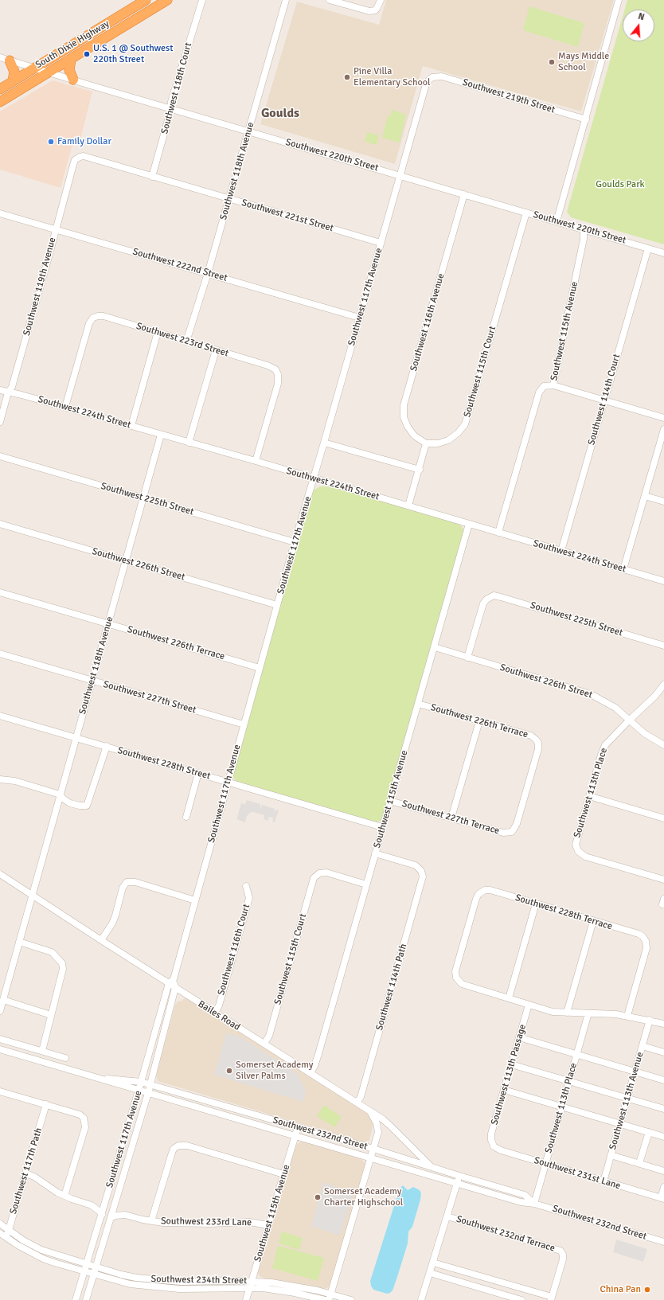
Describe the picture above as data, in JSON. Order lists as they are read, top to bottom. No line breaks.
{"streets":{"highway":["South Dixie Highway"],"street":["Southwest 118th Court","Southwest 219th Street","Southwest 220th Street","Southwest 118th Avenue","Southwest 221st Street","Southwest 222nd Street","Southwest 119th Avenue","Southwest 117th Avenue","Southwest 116th Avenue","Southwest 115th Avenue","Southwest 223rd Street","Southwest 115th Court","Southwest 114th Court","Southwest 224th Street","Southwest 225th Street","Southwest 226th Street","Southwest 226th Terrace","Southwest 227th Street","Southwest 228th Street","Southwest 113th Place","Southwest 227th Terrace","Southwest 228th Terrace","Southwest 116th Court","Southwest 114th Path","Bailes Road","Southwest 113th Passage","Southwest 113th Avenue","Southwest 232nd Street","Southwest 117th Path","Southwest 231st Lane","Southwest 233rd Lane","Southwest 232nd Terrace","Southwest 234th Street"]},"crossings":[["South Dixie Highway","Southwest 220th Street"],["Southwest 118th Court","Southwest 220th Street"],["Southwest 118th Court","Southwest 221st Street"],["Southwest 219th Street","Southwest 117th Avenue"],["Southwest 220th Street","Southwest 118th Avenue"],["Southwest 220th Street","Southwest 117th Avenue"],["Southwest 220th Street","Southwest 116th Avenue"],["Southwest 220th Street","Southwest 115th Avenue"],["Southwest 220th Street","Southwest 115th Court"],["Southwest 220th Street","Southwest 114th Court"],["Southwest 118th Avenue","Southwest 221st Street"],["Southwest 118th Avenue","Southwest 222nd Street"],["Southwest 118th Avenue","Southwest 223rd Street"],["Southwest 118th Avenue","Southwest 224th Street"],["Southwest 118th Avenue","Southwest 225th Street"],["Southwest 118th Avenue","Southwest 226th Street"],["Southwest 118th Avenue","Southwest 226th Terrace"],["Southwest 118th Avenue","Southwest 227th Street"],["Southwest 118th Avenue","Southwest 228th Street"],["Southwest 221st Street","Southwest 119th Avenue"],["Southwest 221st Street","Southwest 117th Avenue"],["Southwest 222nd Street","Southwest 119th Avenue"],["Southwest 222nd Street","Southwest 117th Avenue"],["Southwest 119th Avenue","Southwest 224th Street"],["Southwest 117th Avenue","Southwest 224th Street"],["Southwest 117th Avenue","Southwest 225th Street"],["Southwest 117th Avenue","Southwest 226th Street"],["Southwest 117th Avenue","Southwest 226th Terrace"],["Southwest 117th Avenue","Southwest 227th Street"],["Southwest 117th Avenue","Southwest 228th Street"],["Southwest 117th Avenue","Bailes Road"],["Southwest 117th Avenue","Southwest 232nd Street"],["Southwest 117th Avenue","Southwest 233rd Lane"],["Southwest 117th Avenue","Southwest 234th Street"],["Southwest 116th Avenue","Southwest 115th Court"],["Southwest 115th Avenue","Southwest 115th Court"],["Southwest 115th Avenue","Southwest 224th Street"],["Southwest 115th Avenue","Southwest 226th Street"],["Southwest 115th Avenue","Southwest 226th Terrace"],["Southwest 115th Avenue","Southwest 228th Street"],["Southwest 115th Avenue","Southwest 227th Terrace"],["Southwest 115th Avenue","Southwest 114th Path"],["Southwest 115th Avenue","Bailes Road"],["Southwest 115th Avenue","Southwest 232nd Street"],["Southwest 115th Avenue","Southwest 233rd Lane"],["Southwest 115th Avenue","Southwest 234th Street"],["Southwest 223rd Street","Southwest 224th Street"],["Southwest 115th Court","Bailes Road"],["Southwest 114th Court","Southwest 224th Street"],["Southwest 225th Street","Southwest 226th Street"],["Southwest 226th Street","Southwest 113th Place"],["Southwest 226th Terrace","Southwest 227th Terrace"],["Southwest 113th Place","Southwest 232nd Street"],["Southwest 113th Place","Southwest 231st Lane"],["Southwest 116th Court","Bailes Road"],["Southwest 114th Path","Bailes Road"],["Bailes Road","Southwest 232nd Street"],["Southwest 113th Passage","Southwest 231st Lane"],["Southwest 113th Avenue","Southwest 231st Lane"],["Southwest 117th Path","Southwest 234th Street"]],"districts":["Goulds"],"parks":["Goulds Park"],"places":["U.S. 1 @ Southwest 220th Street","Mays Middle School","Pine Villa Elementary School","Family Dollar","Somerset Academy Silver Palms","Somerset Academy Charter Highschool","China Pan"],"north":"top"}
